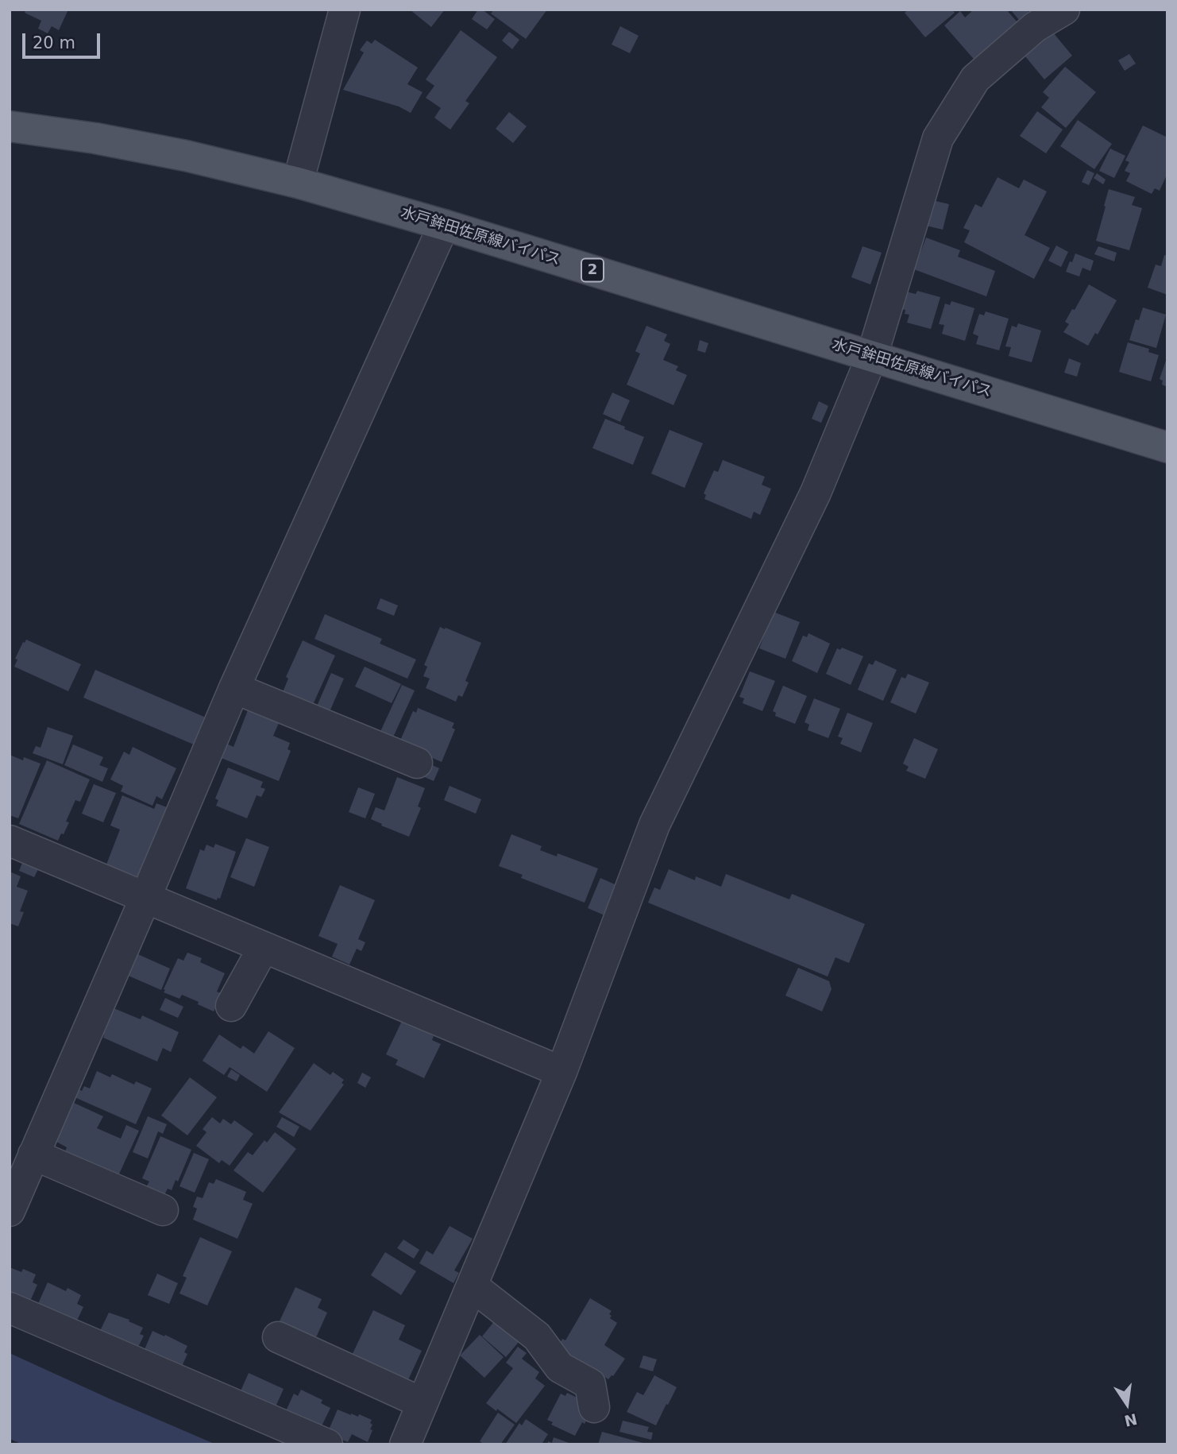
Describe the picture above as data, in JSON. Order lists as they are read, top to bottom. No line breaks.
{"streets":{"main road":["水戸鉾田佐原線バイパス","2"]},"scale_bar":"20 m","north":"bottom"}
